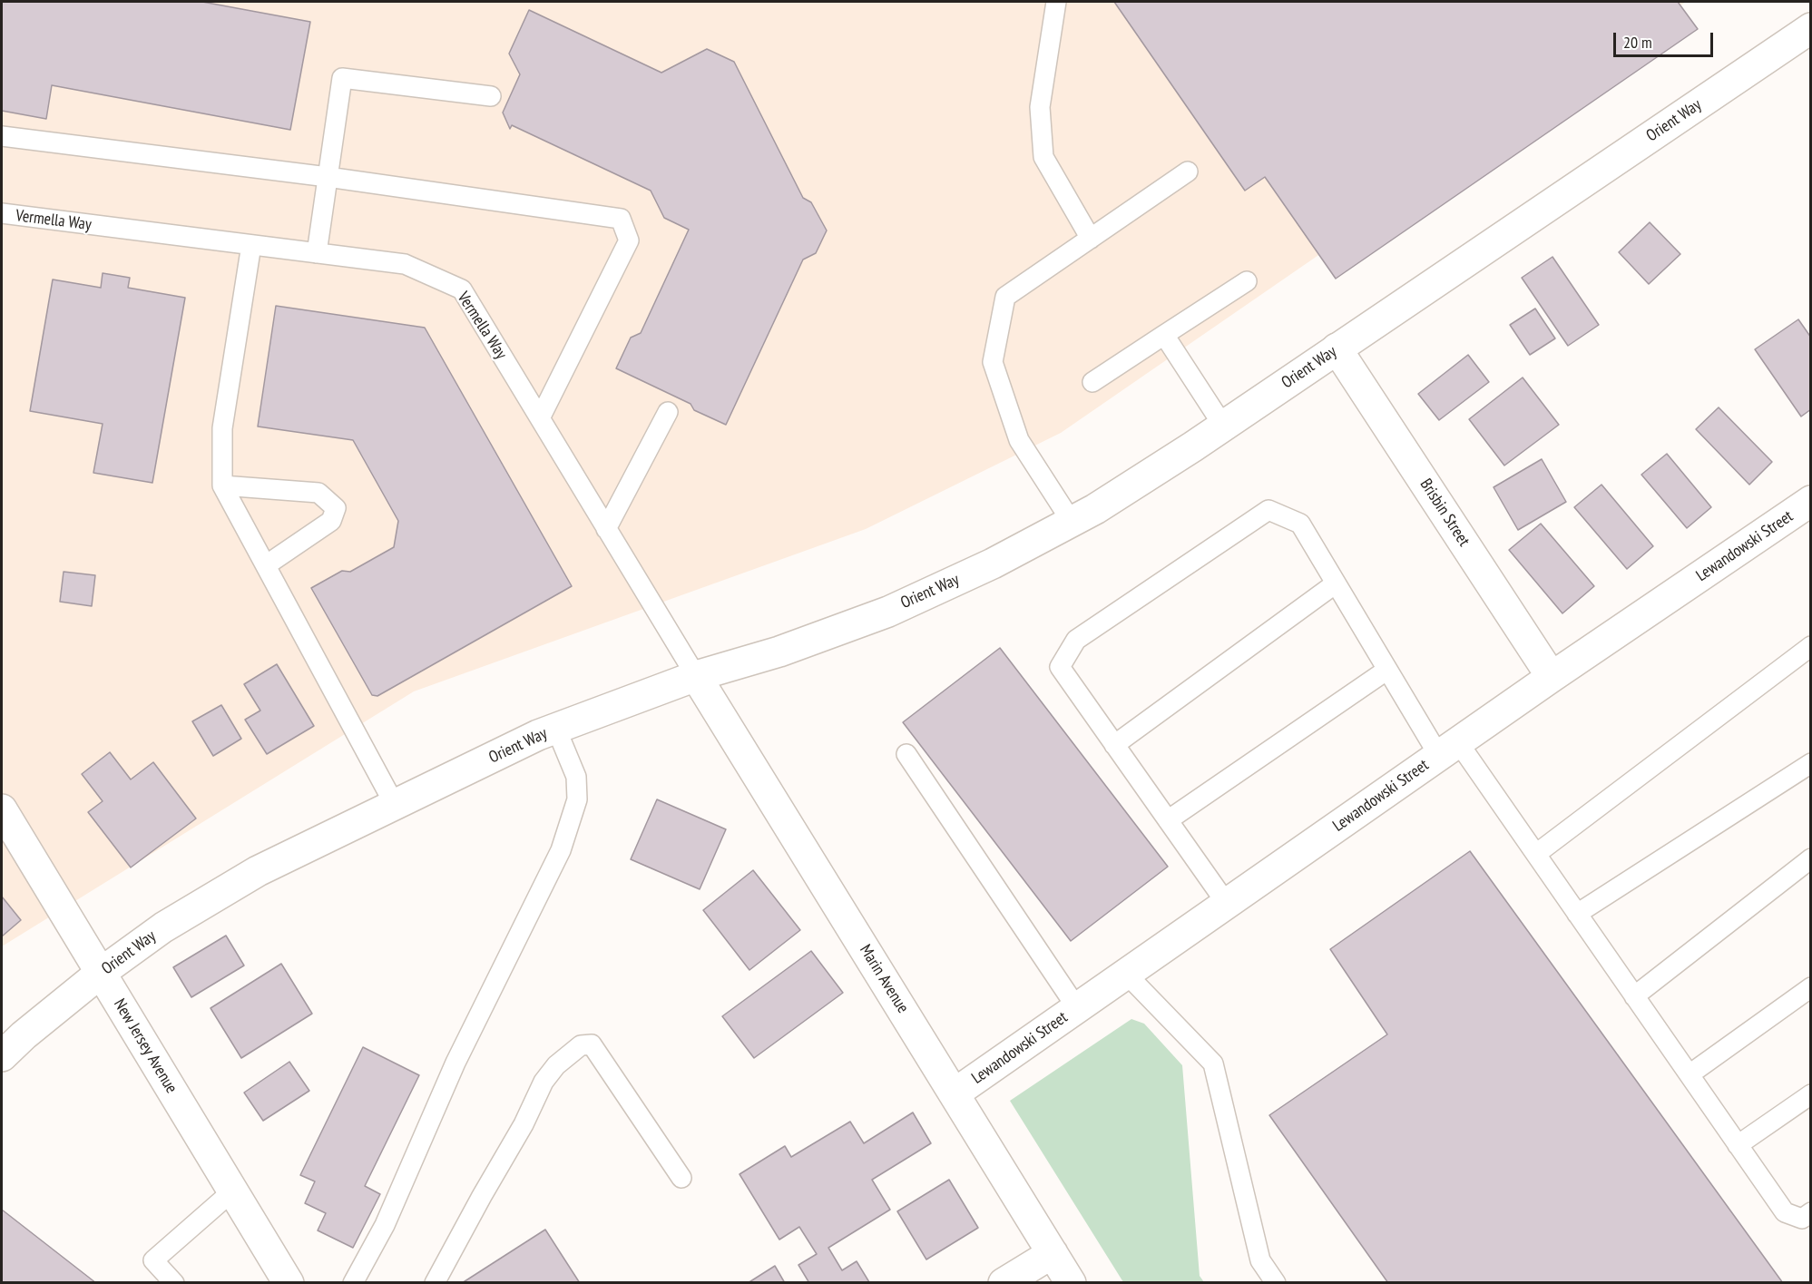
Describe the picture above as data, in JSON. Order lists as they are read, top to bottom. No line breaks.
{"streets":{"street":["Orient Way","Brisbin Street","Lewandowski Street","Marin Avenue","New Jersey Avenue"],"lane":["Vermella Way"]},"crossings":[["Orient Way","Vermella Way"],["Orient Way","Brisbin Street"],["Orient Way","Marin Avenue"],["Orient Way","New Jersey Avenue"],["Vermella Way","Marin Avenue"],["Brisbin Street","Lewandowski Street"],["Lewandowski Street","Marin Avenue"]],"scale_bar":"20 m"}
